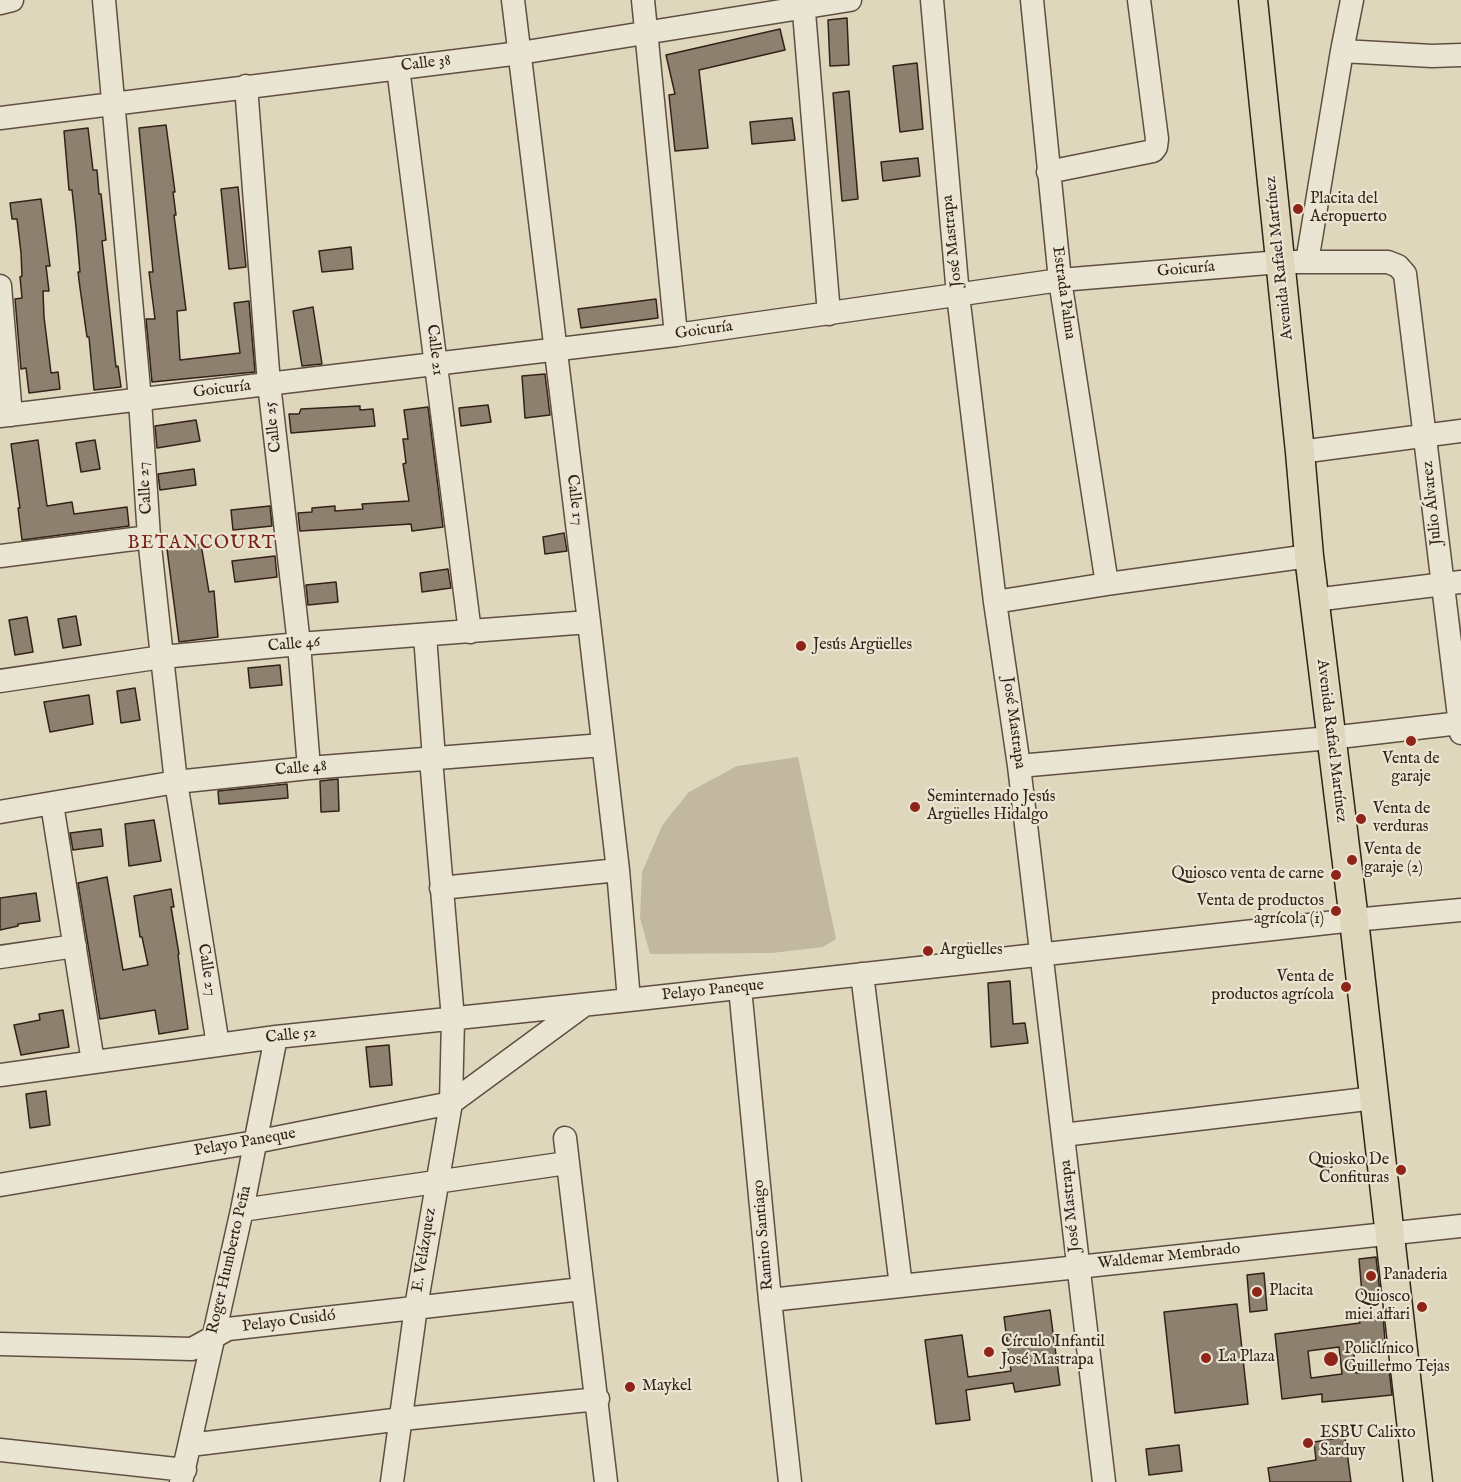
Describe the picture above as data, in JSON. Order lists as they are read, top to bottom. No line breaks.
{"streets":{"main road":["Avenida Rafael Martínez"],"street":["Calle 38","José Mastrapa","Goicuría","Estrada Palma","Calle 21","Calle 25","Calle 27","Calle 17","Julio Álvarez","Calle 46","Calle 48","Pelayo Paneque","Calle 52","Ramiro Santiago","E. Velázquez","Waldemar Membrado","Roger Humberto Peña","Pelayo Cusidó"]},"crossings":[["Calle 38","Calle 21"],["Calle 38","Calle 25"],["Calle 38","Calle 27"],["Calle 38","Calle 17"],["José Mastrapa","Goicuría"],["José Mastrapa","Pelayo Paneque"],["José Mastrapa","Waldemar Membrado"],["Avenida Rafael Martínez","Goicuría"],["Avenida Rafael Martínez","Pelayo Paneque"],["Avenida Rafael Martínez","Waldemar Membrado"],["Goicuría","Estrada Palma"],["Goicuría","Calle 21"],["Goicuría","Calle 25"],["Goicuría","Calle 27"],["Goicuría","Calle 17"],["Goicuría","Julio Álvarez"],["Calle 21","Calle 46"],["Calle 25","Calle 46"],["Calle 25","Calle 48"],["Calle 27","Calle 46"],["Calle 27","Calle 48"],["Calle 27","Calle 52"],["Calle 17","Calle 46"],["Calle 17","Calle 48"],["Calle 17","Pelayo Paneque"],["Calle 46","E. Velázquez"],["Calle 48","E. Velázquez"],["Pelayo Paneque","Calle 52"],["Pelayo Paneque","Ramiro Santiago"],["Pelayo Paneque","E. Velázquez"],["Pelayo Paneque","Roger Humberto Peña"],["Calle 52","E. Velázquez"],["Calle 52","Roger Humberto Peña"],["Ramiro Santiago","Waldemar Membrado"],["E. Velázquez","Pelayo Cusidó"],["Roger Humberto Peña","Pelayo Cusidó"]],"districts":["BETANCOURT"],"places":["Placita del Aeropuerto","Jesús Argüelles","Venta de garaje","Seminternado Jesús Argüelles Hidalgo","Venta de verduras","Venta de garaje (2)","Quiosco venta de carne","Venta de productos agrícola (1)","Argüelles","Venta de productos agrícola","Quiosko De Confituras","Panaderia","Placita","Quiosco miei affari","Círculo Infantil José Mastrapa","La Plaza","Policlínico Guillermo Tejas","Maykel","ESBU Calixto Sarduy"]}
